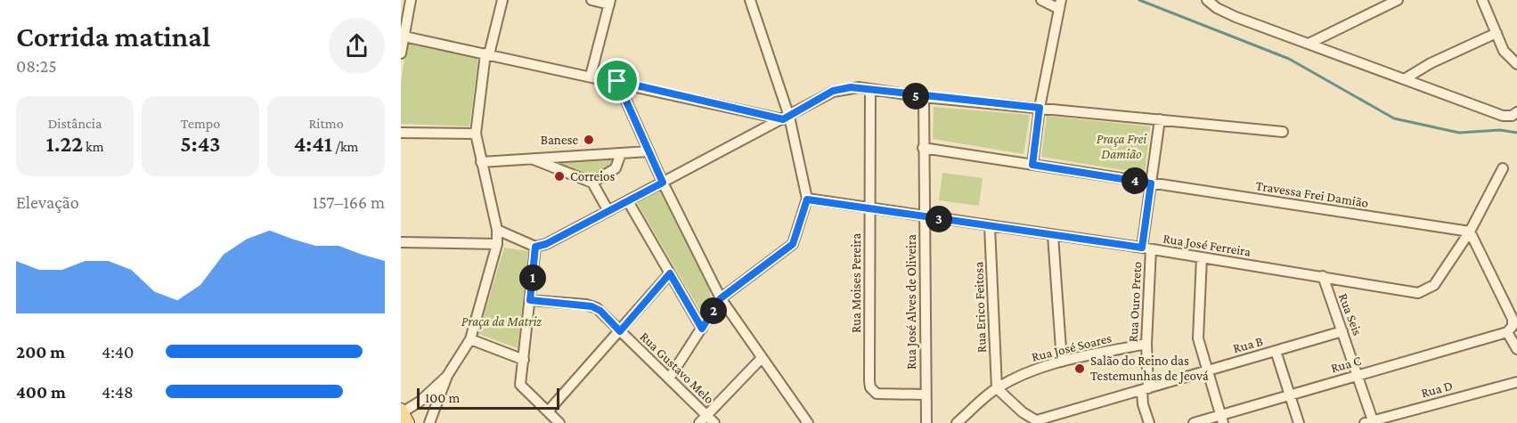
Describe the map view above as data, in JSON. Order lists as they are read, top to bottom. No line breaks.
{"streets":{"street":["Travessa Frei Damião","Rua José Ferreira","Rua Moises Pereira","Rua José Alves de Oliveira","Rua Ouro Preto","Rua Erico Feitosa","Rua Seis","Rua B","Rua José Soares","Rua C","Rua Gustavo Melo","Rua D"]},"crossings":[["Travessa Frei Damião","Rua José Ferreira"],["Rua José Ferreira","Rua Moises Pereira"],["Rua José Ferreira","Rua José Alves de Oliveira"],["Rua José Ferreira","Rua Ouro Preto"],["Rua José Ferreira","Rua Erico Feitosa"],["Rua José Ferreira","Rua Seis"],["Rua Moises Pereira","Rua José Alves de Oliveira"],["Rua Ouro Preto","Rua B"],["Rua Ouro Preto","Rua José Soares"],["Rua Erico Feitosa","Rua José Soares"],["Rua Seis","Rua B"],["Rua Seis","Rua C"],["Rua Seis","Rua D"]],"parks":["Praça Frei Damião","Praça da Matriz"],"places":["Banese","Correios","Salão do Reino das Testemunhas de Jeová"],"scale_bar":"100 m","page":{"heading":["Corrida matinal","08:25"],"pins":["5","4","3","1","2"],"stats":[["Distância","1.22 km"],["Tempo","5:43"],["Ritmo","4:41 /km"]],"chart":["Elevação","157–166 m"],"list":[{"name":"200 m","note":"4:40"},{"name":"400 m","note":"4:48"}],"scale":"100 m"}}
